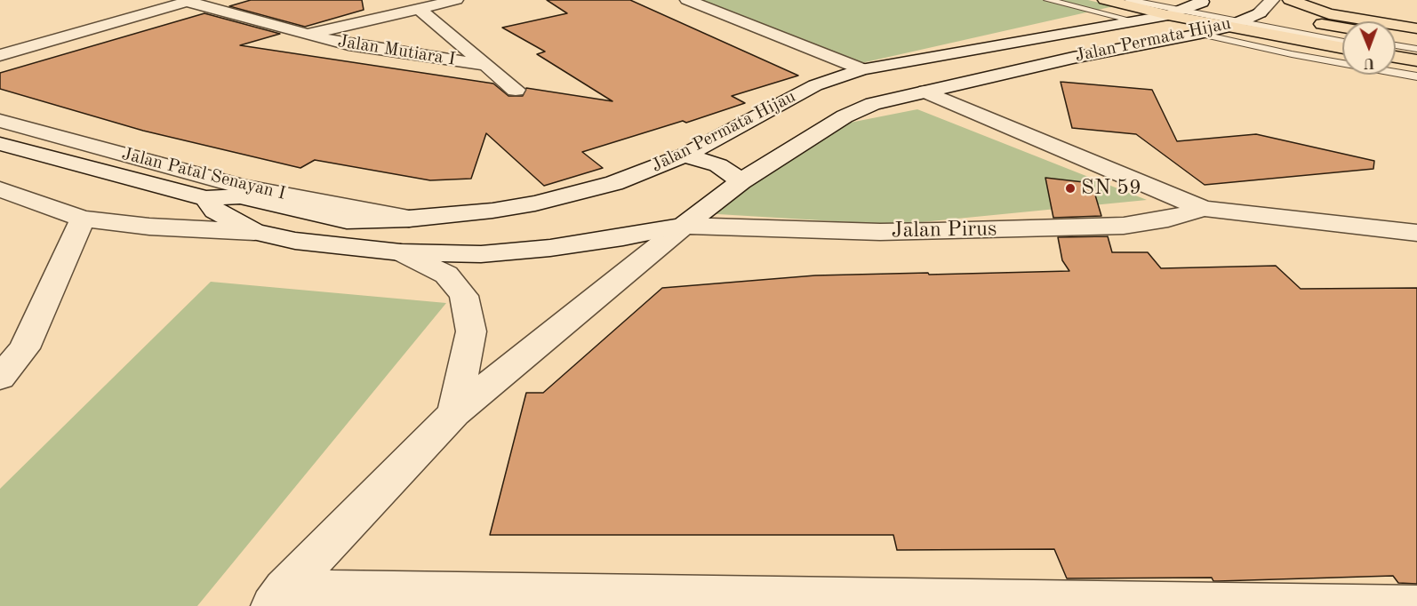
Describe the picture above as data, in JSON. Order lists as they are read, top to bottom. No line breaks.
{"streets":{"street":["Jalan Permata Hijau","Jalan Mutiara I","Jalan Patal Senayan I","Jalan Pirus"]},"crossings":[["Jalan Permata Hijau","Jalan Patal Senayan I"],["Jalan Permata Hijau","Jalan Pirus"]],"places":["SN 59"],"north":"bottom"}
